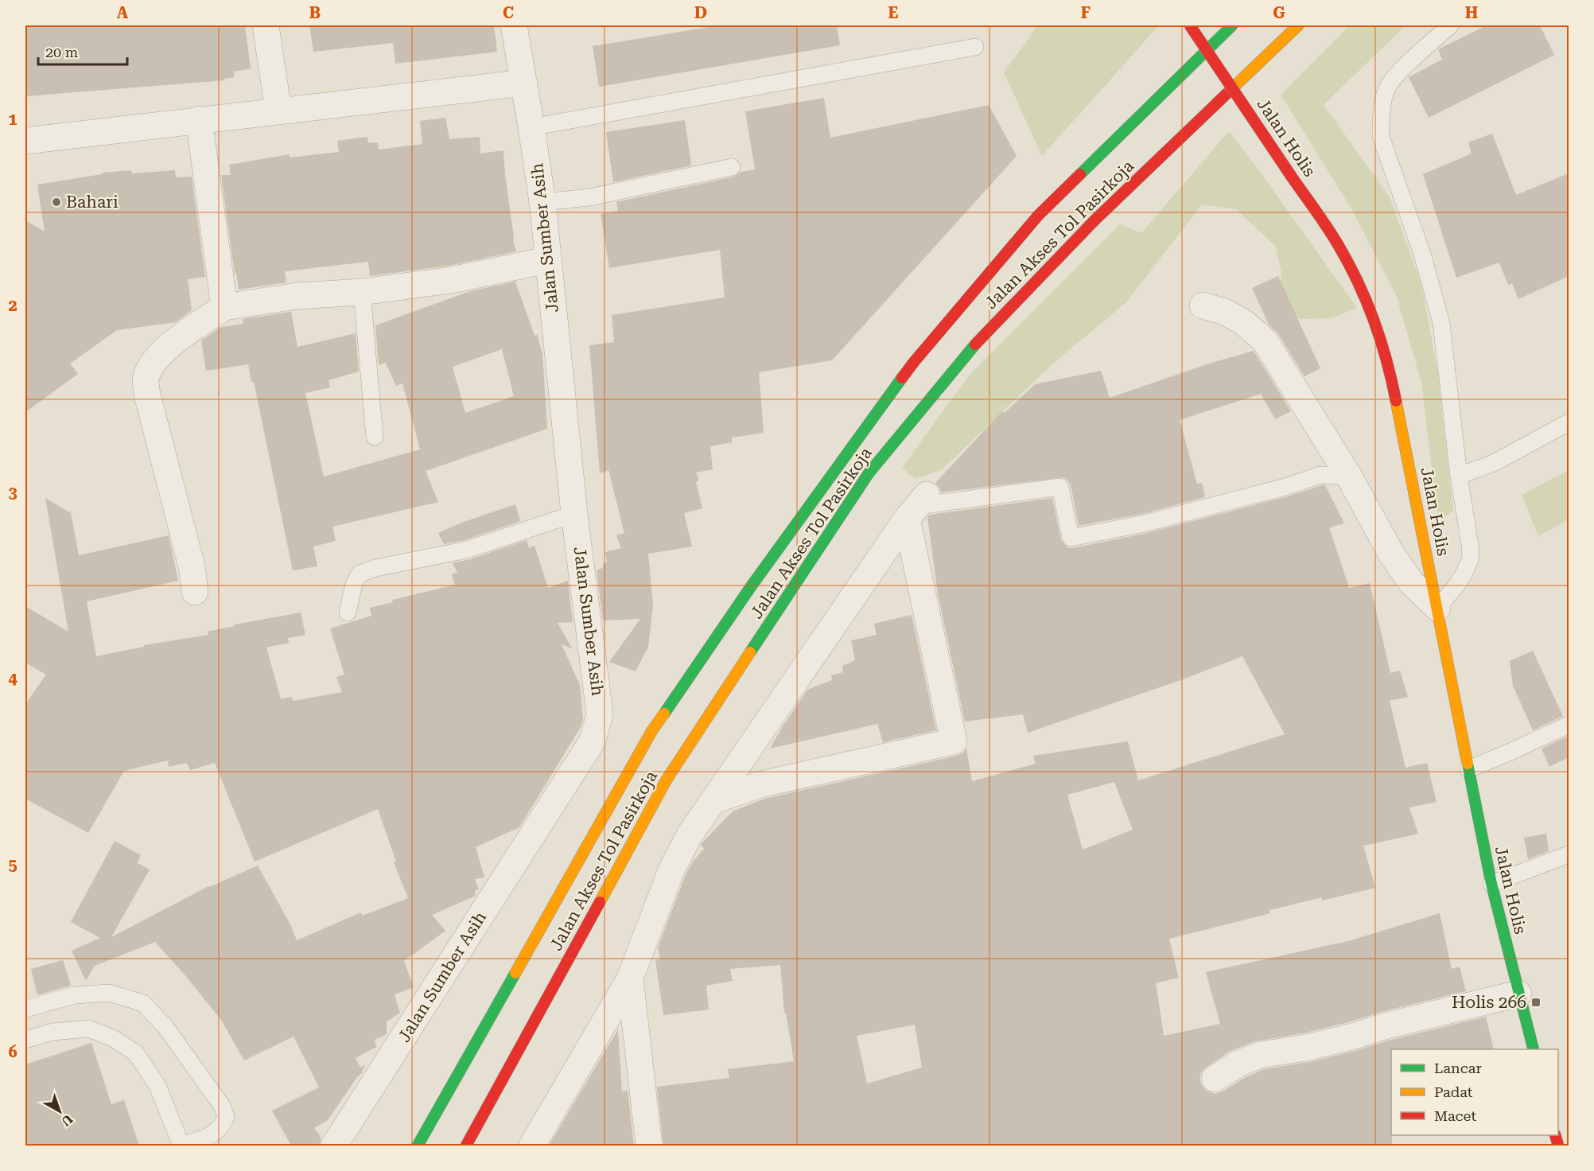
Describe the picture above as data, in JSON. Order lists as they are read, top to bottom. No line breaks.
{"streets":{"main road":["Jalan Holis","Jalan Akses Tol Pasirkoja"],"street":["Jalan Sumber Asih"]},"places":{"other":["Bahari"],"transit":["Holis 266"]},"legend":["Lancar","Padat","Macet"],"scale_bar":"20 m","north":"bottom right","grid":{"columns":["A","B","C","D","E","F","G","H"],"rows":["1","2","3","4","5","6"]}}
